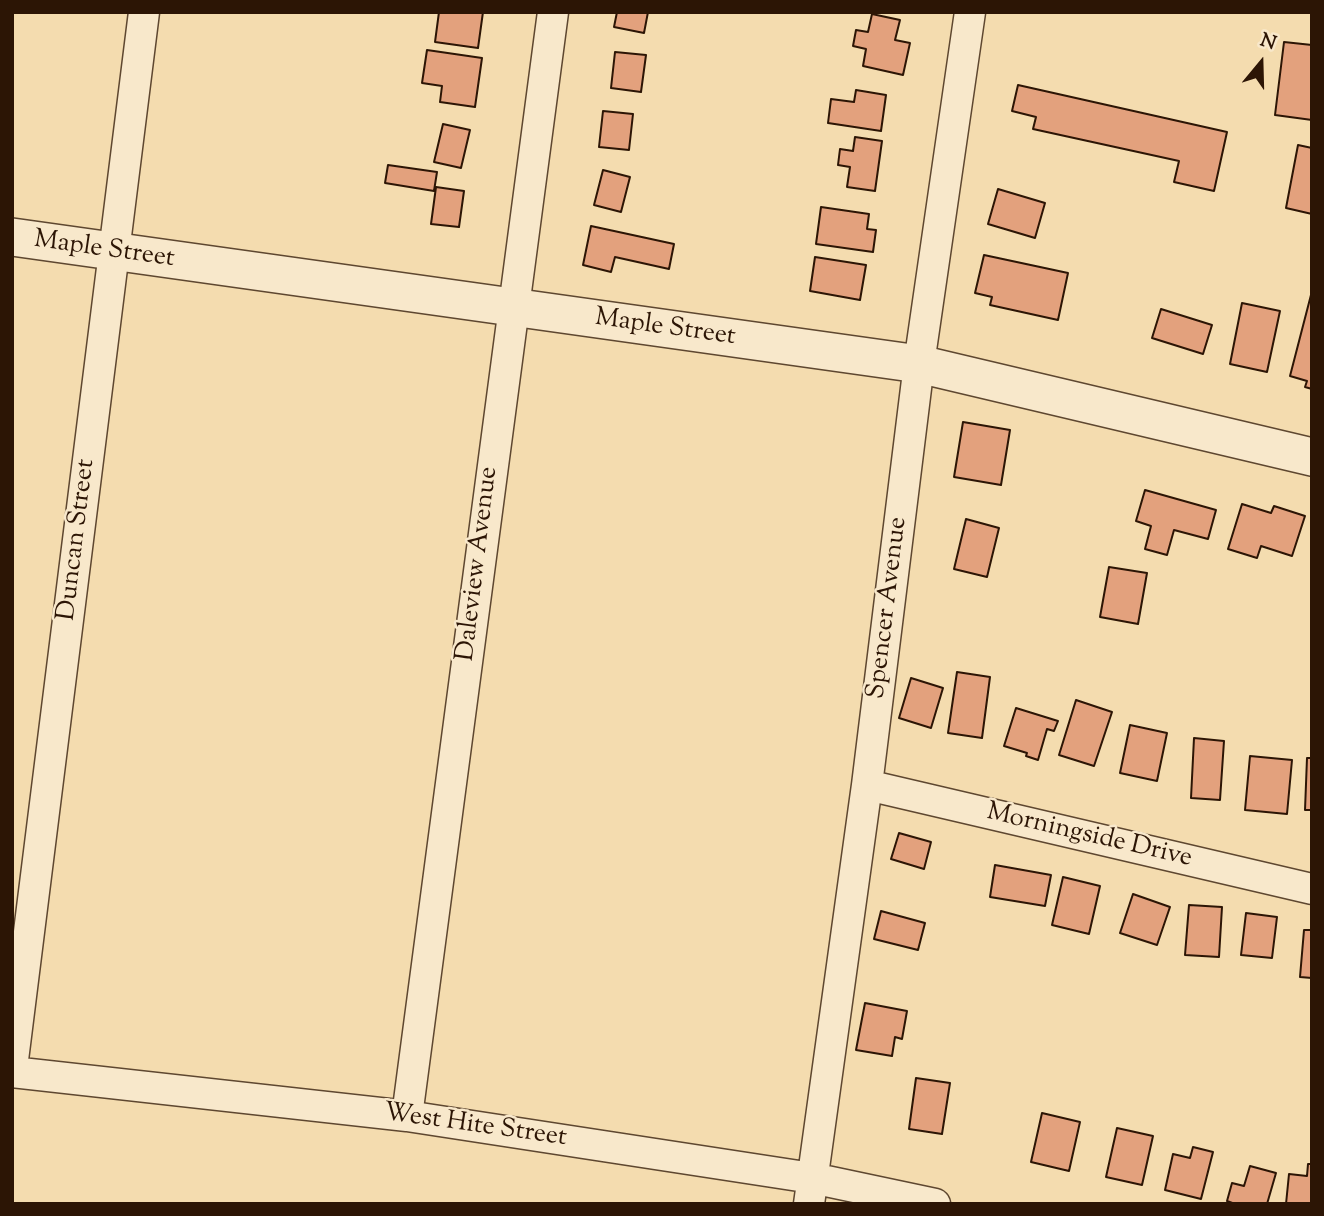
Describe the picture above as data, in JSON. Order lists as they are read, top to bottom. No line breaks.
{"streets":{"street":["Maple Street","Duncan Street","Daleview Avenue","Spencer Avenue","Morningside Drive","West Hite Street"]},"crossings":[["Maple Street","Duncan Street"],["Maple Street","Daleview Avenue"],["Maple Street","Spencer Avenue"],["Duncan Street","West Hite Street"],["Daleview Avenue","West Hite Street"],["Spencer Avenue","Morningside Drive"],["Spencer Avenue","West Hite Street"]],"north":"top"}
